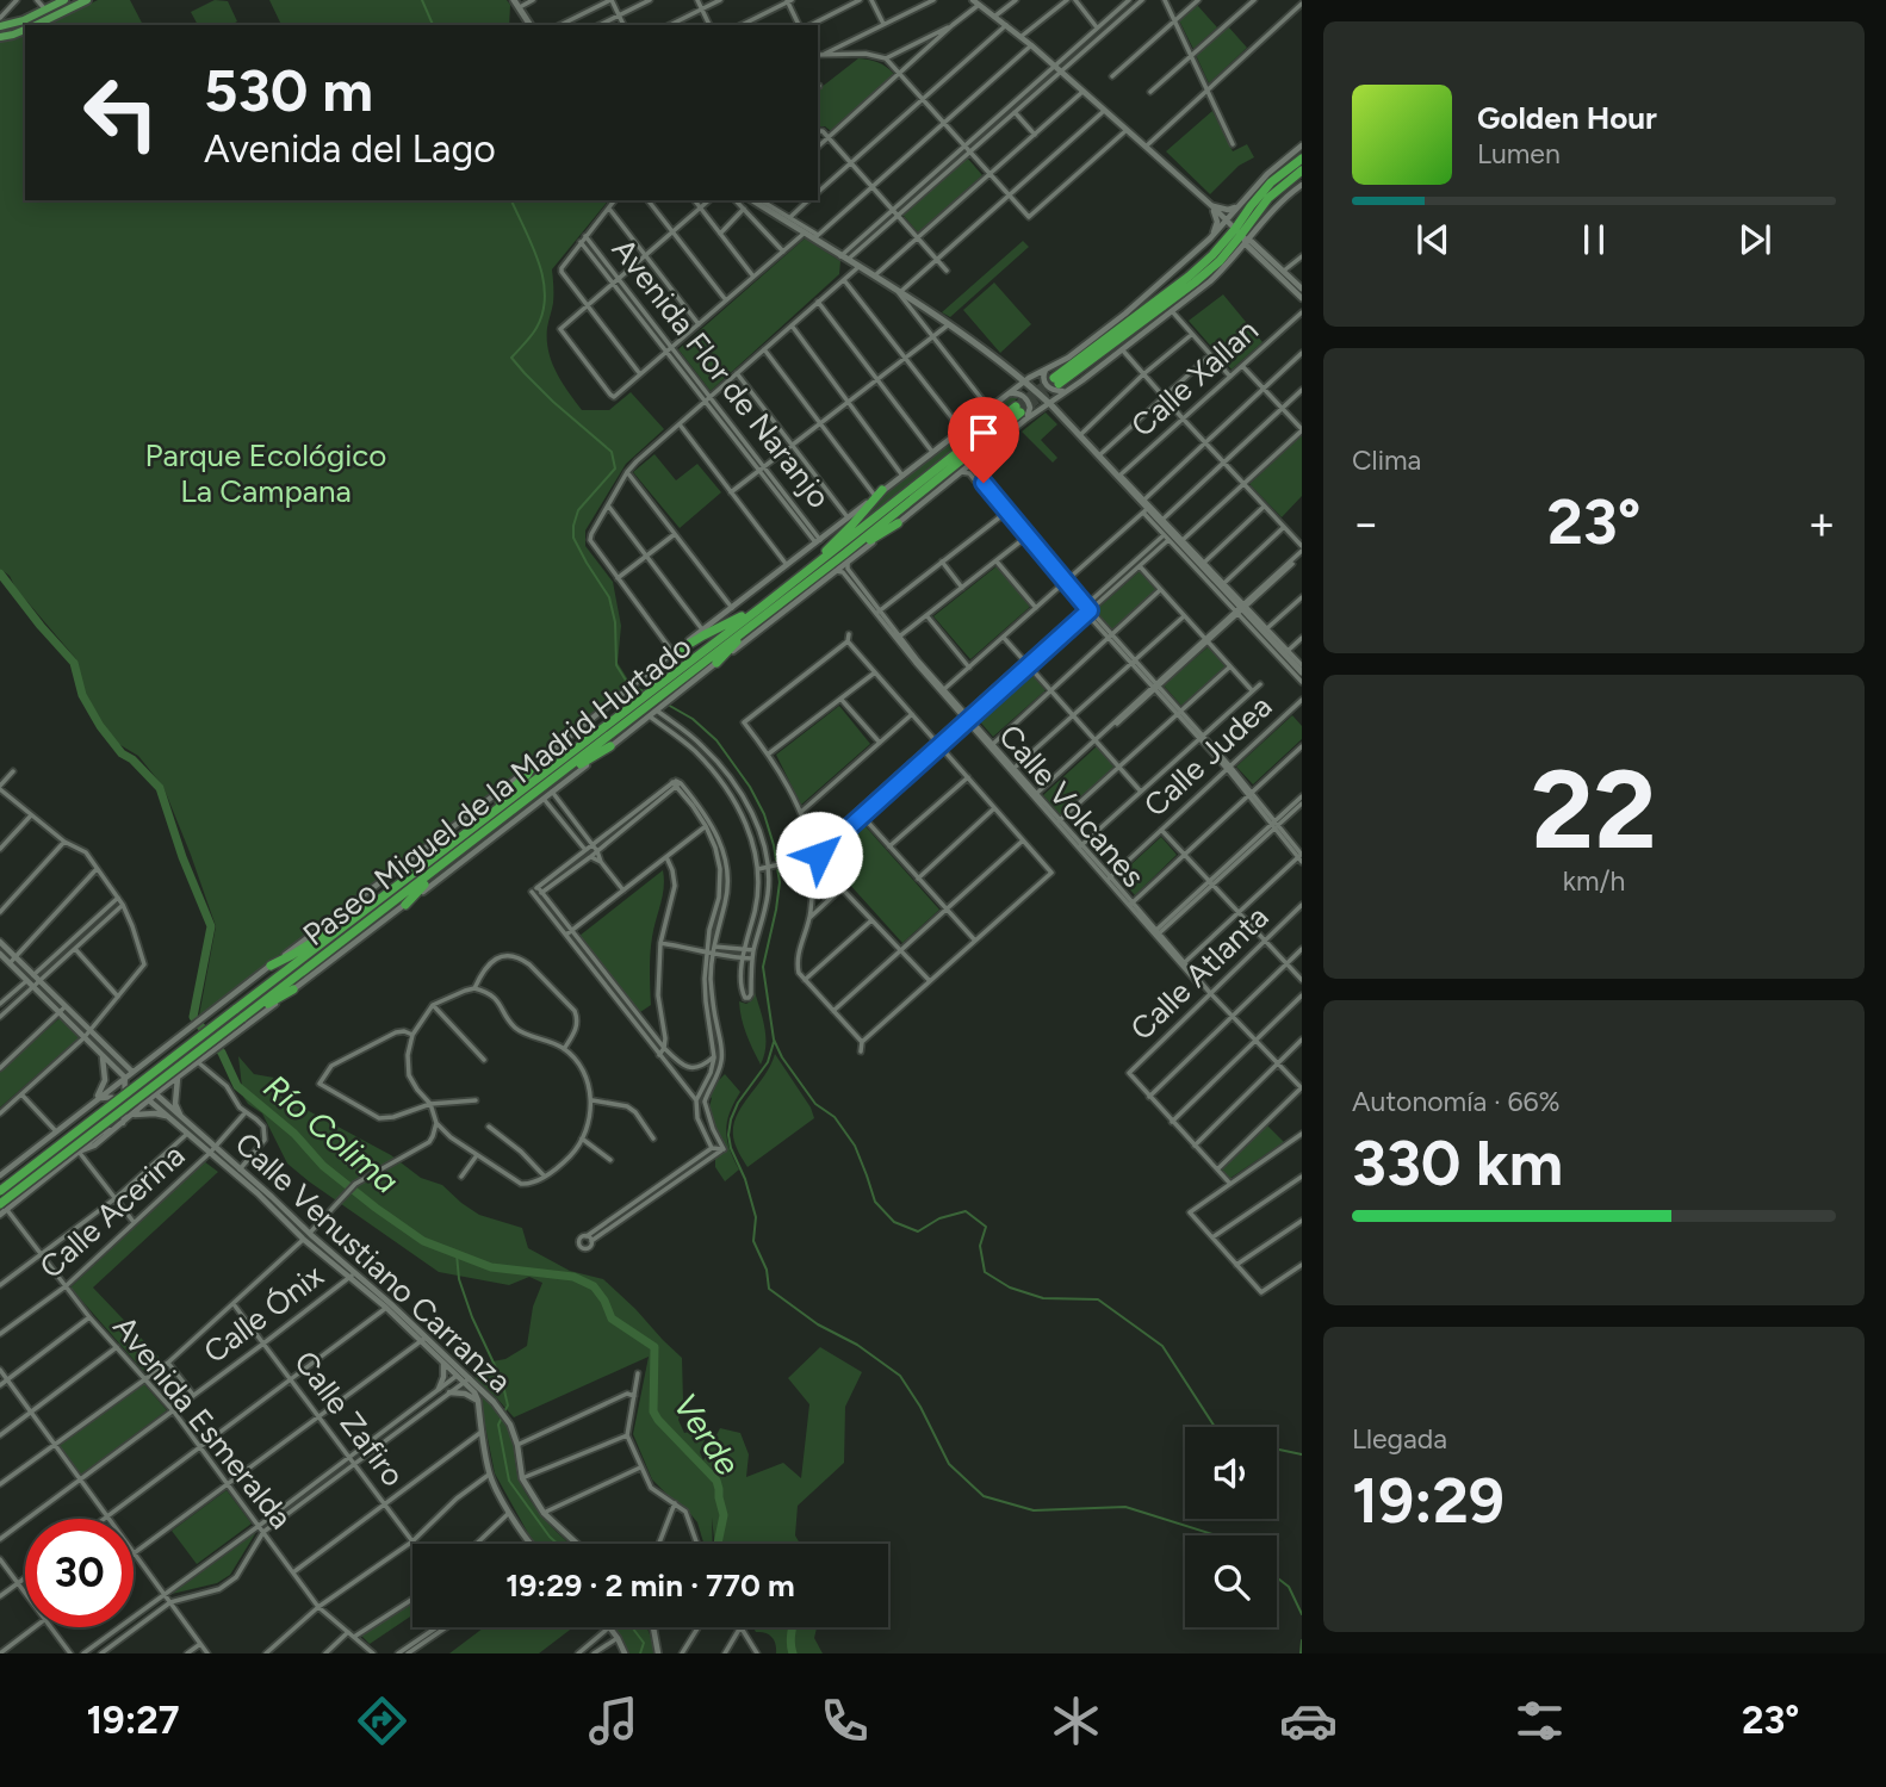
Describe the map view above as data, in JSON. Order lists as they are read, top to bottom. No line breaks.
{"streets":{"highway":["Paseo Miguel de la Madrid Hurtado"],"street":["Avenida Flor de Naranjo","Calle Xallan","Calle Judea","Calle Volcanes","Calle Atlanta","Calle Acerina","Calle Venustiano Carranza","Calle Ónix","Calle Zafiro","Avenida Esmeralda"]},"crossings":[["Calle Judea","Calle Volcanes"],["Paseo Miguel de la Madrid Hurtado","Calle Volcanes"],["Paseo Miguel de la Madrid Hurtado","Avenida Esmeralda"],["Calle Volcanes","Calle Atlanta"],["Calle Acerina","Calle Venustiano Carranza"],["Calle Acerina","Avenida Esmeralda"],["Calle Venustiano Carranza","Calle Ónix"],["Calle Ónix","Calle Zafiro"],["Calle Ónix","Avenida Esmeralda"]],"water":["Río Colima","Verde"],"parks":["Parque Ecológico La Campana"],"page":{"turn":["530 m","Avenida del Lago"],"song":["Golden Hour","Lumen"],"tile":["Clima",["22","km/h"],["Autonomía · 66%","330 km"],["Llegada","19:29"]],"heat":["−","23°","+"],"limit":"30","trip":"19:29 · 2 min · 770 m","tabs":["19:27","23°"]}}
